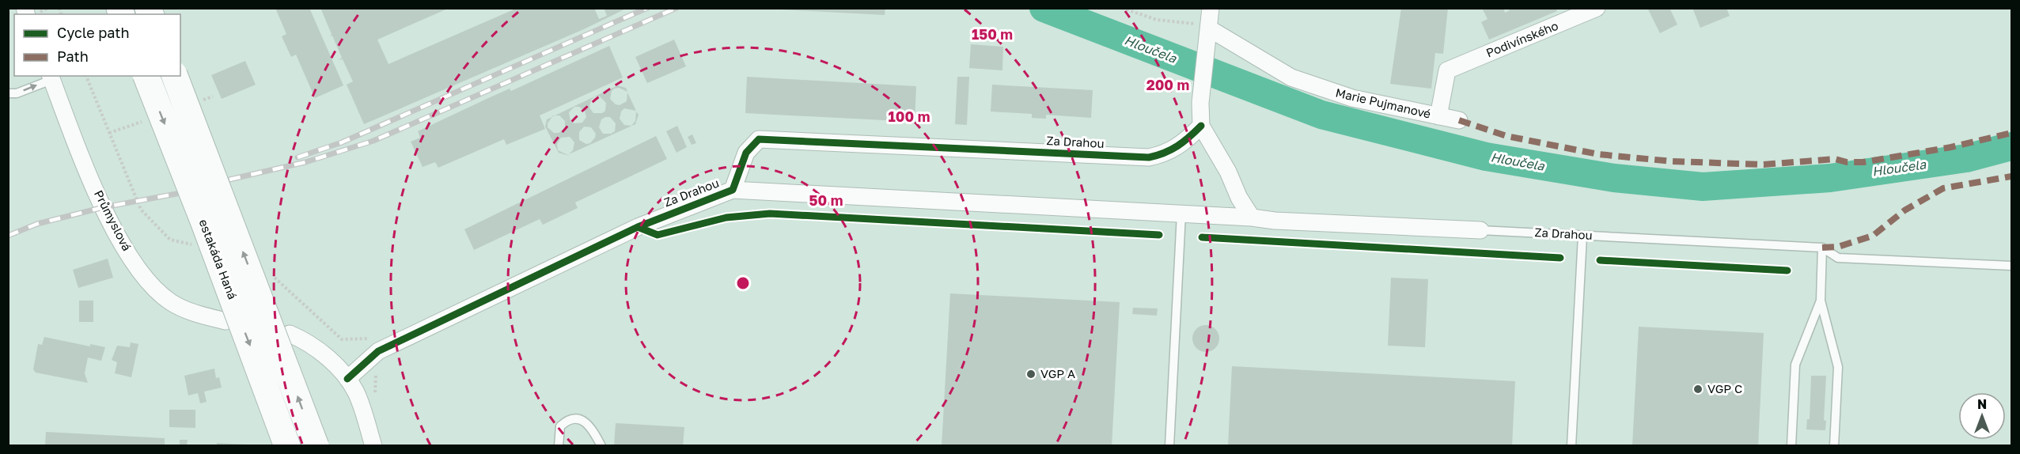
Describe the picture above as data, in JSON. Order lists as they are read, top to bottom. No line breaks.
{"streets":{"highway":["estakáda Haná"],"street":["Podivínského","Marie Pujmanové","Za Drahou","Průmyslová"]},"crossings":[["Podivínského","Marie Pujmanové"]],"water":["Hloučela"],"places":["VGP A","VGP C"],"legend":["Cycle path","Path"],"north":"top","rings":["150 m","200 m","100 m","50 m"]}
